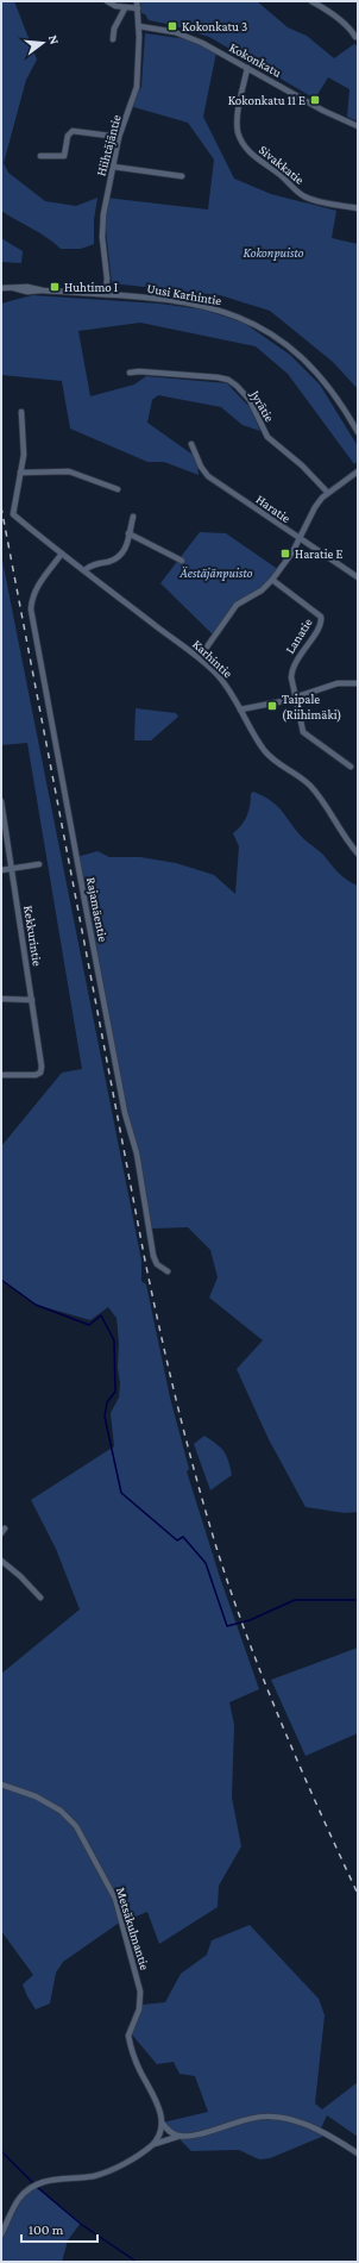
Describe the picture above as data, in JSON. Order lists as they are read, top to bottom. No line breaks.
{"streets":{"street":["Kokonkatu","Hiihtäjäntie","Sivakkatie","Uusi Karhintie","Jyrätie","Haratie","Lanatie","Karhintie","Rajamäentie","Kekkurintie","Metsäkulmantie"]},"crossings":[["Kokonkatu","Hiihtäjäntie"],["Kokonkatu","Sivakkatie"],["Hiihtäjäntie","Uusi Karhintie"],["Karhintie","Rajamäentie"]],"parks":["Kokonpuisto","Äestäjänpuisto"],"places":{"transit":["Kokonkatu 3","Kokonkatu 11 E","Huhtimo I","Haratie E","Taipale (Riihimäki)"]},"scale_bar":"100 m","north":"right"}
